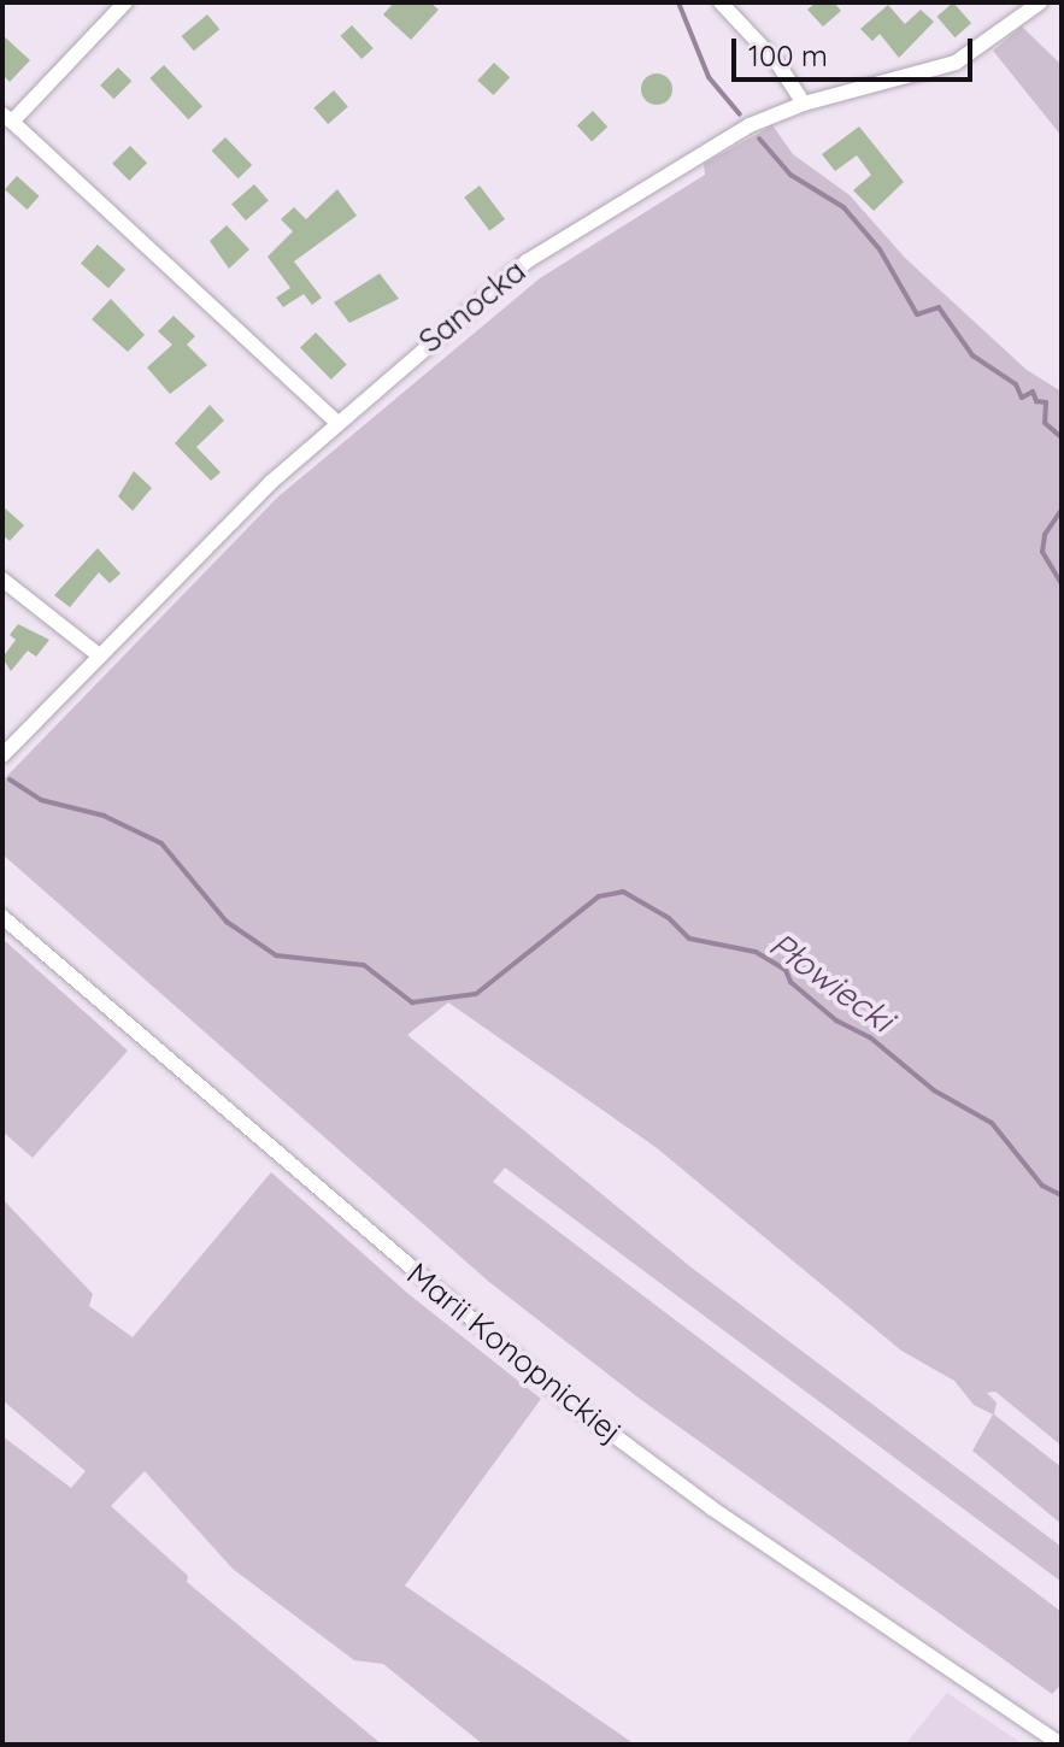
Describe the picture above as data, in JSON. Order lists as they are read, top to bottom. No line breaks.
{"streets":{"street":["Sanocka","Marii Konopnickiej"]},"water":["Płowiecki"],"scale_bar":"100 m"}
